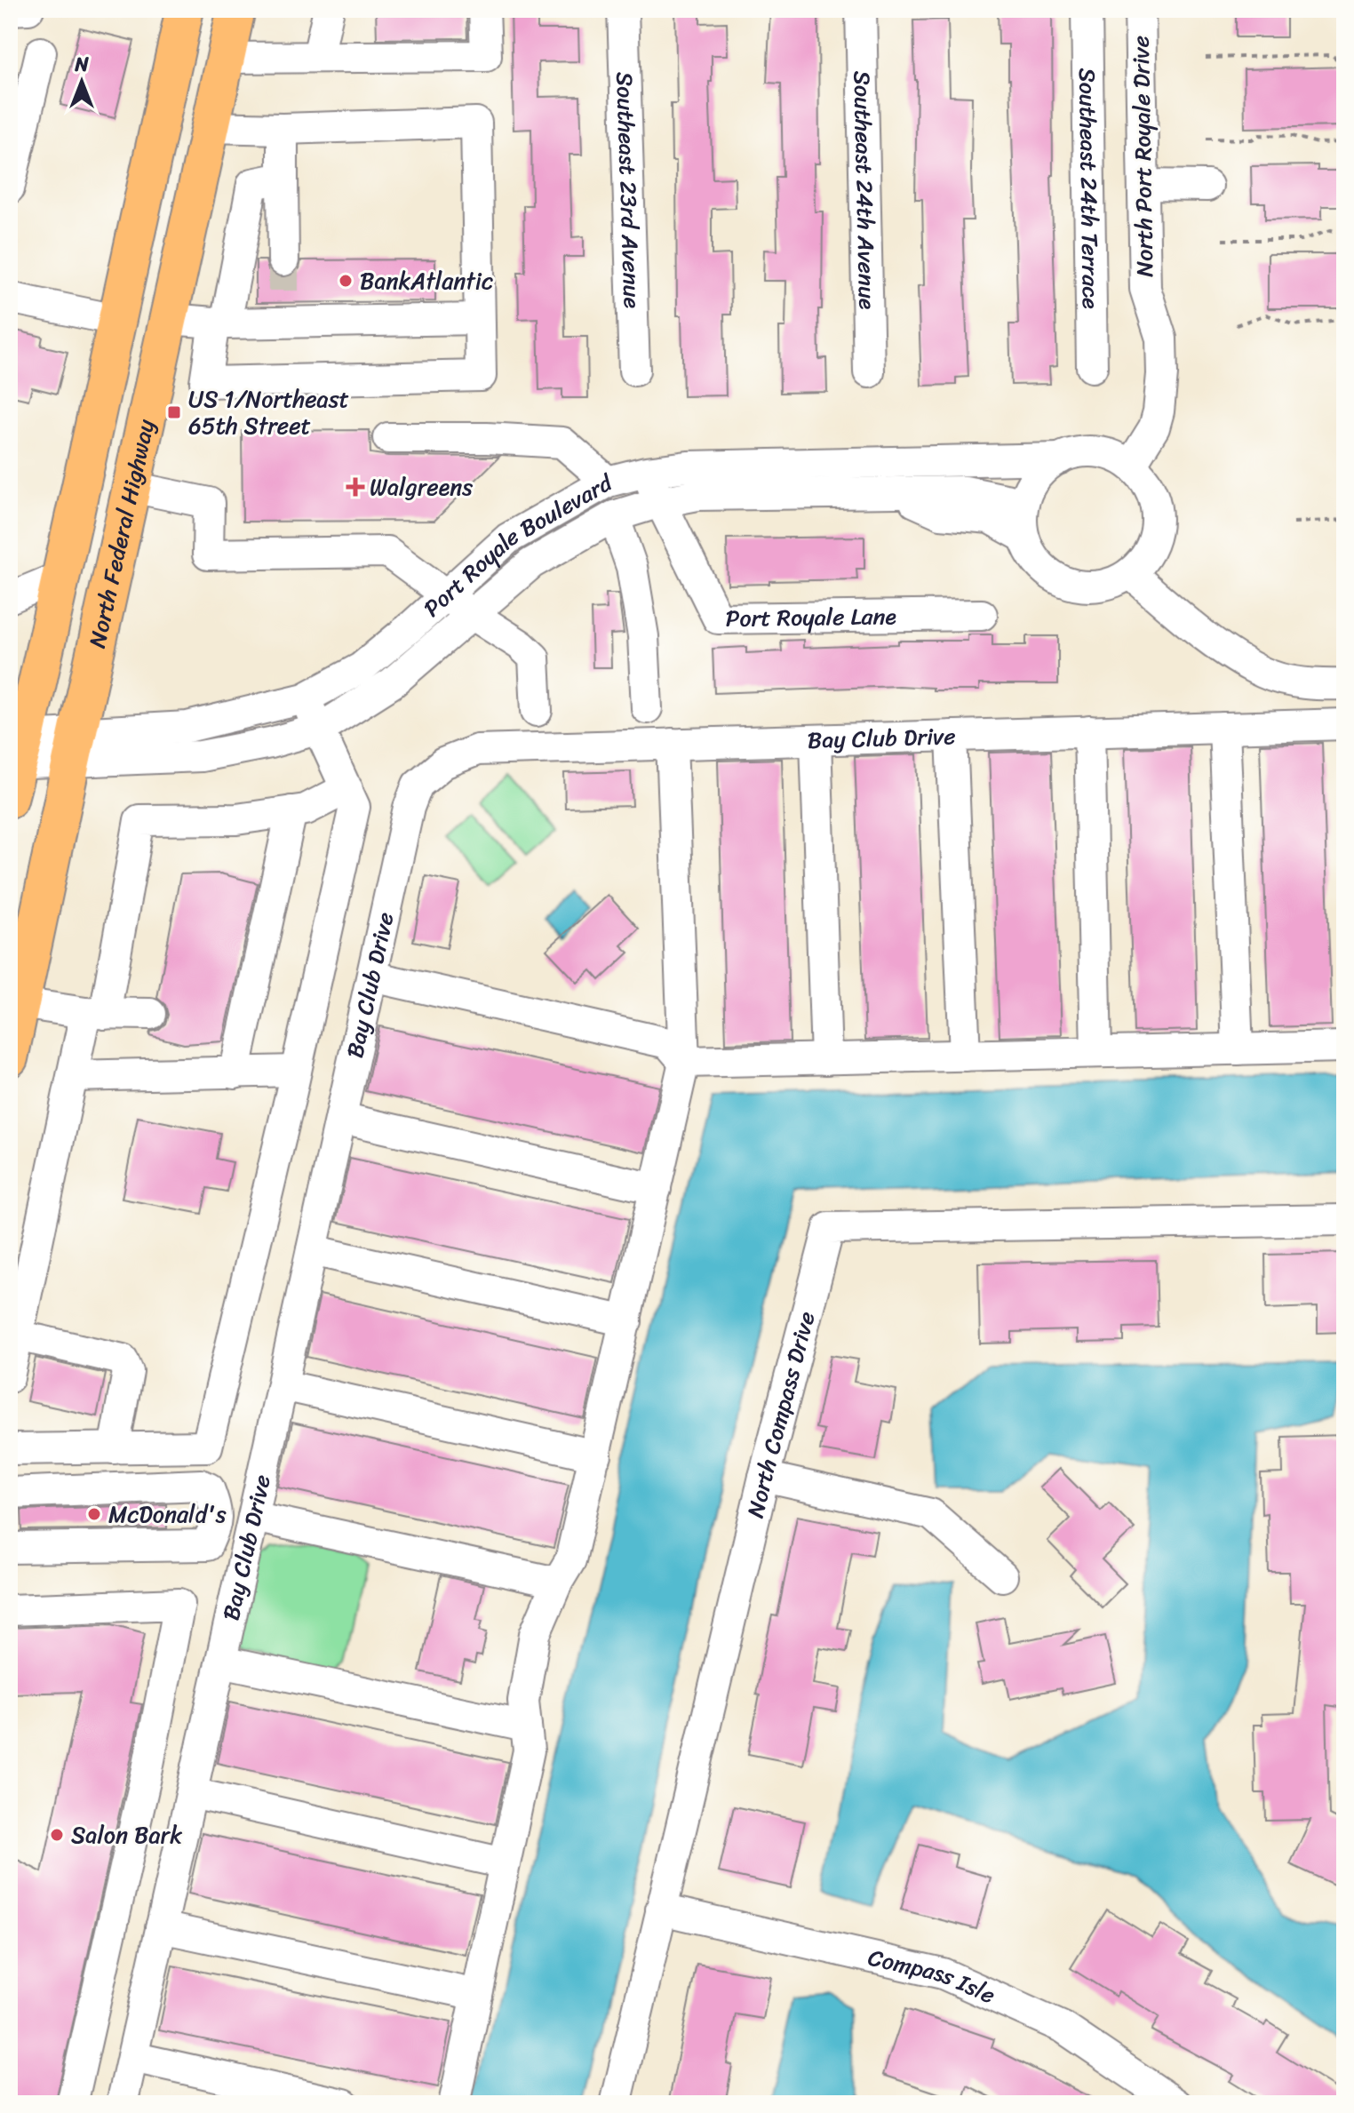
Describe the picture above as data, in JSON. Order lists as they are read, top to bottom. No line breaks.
{"streets":{"main road":["North Federal Highway"],"street":["North Port Royale Drive","Southeast 24th Terrace","Southeast 23rd Avenue","Southeast 24th Avenue","Port Royale Boulevard","Port Royale Lane","Bay Club Drive","North Compass Drive","Compass Isle"]},"crossings":[["North Port Royale Drive","Port Royale Boulevard"],["North Federal Highway","Port Royale Boulevard"],["Port Royale Boulevard","Port Royale Lane"],["North Compass Drive","Compass Isle"]],"places":{"other":["BankAtlantic","McDonald's","Salon Bark"],"transit":["US 1/Northeast 65th Street"],"health":["Walgreens"]},"north":"top"}
